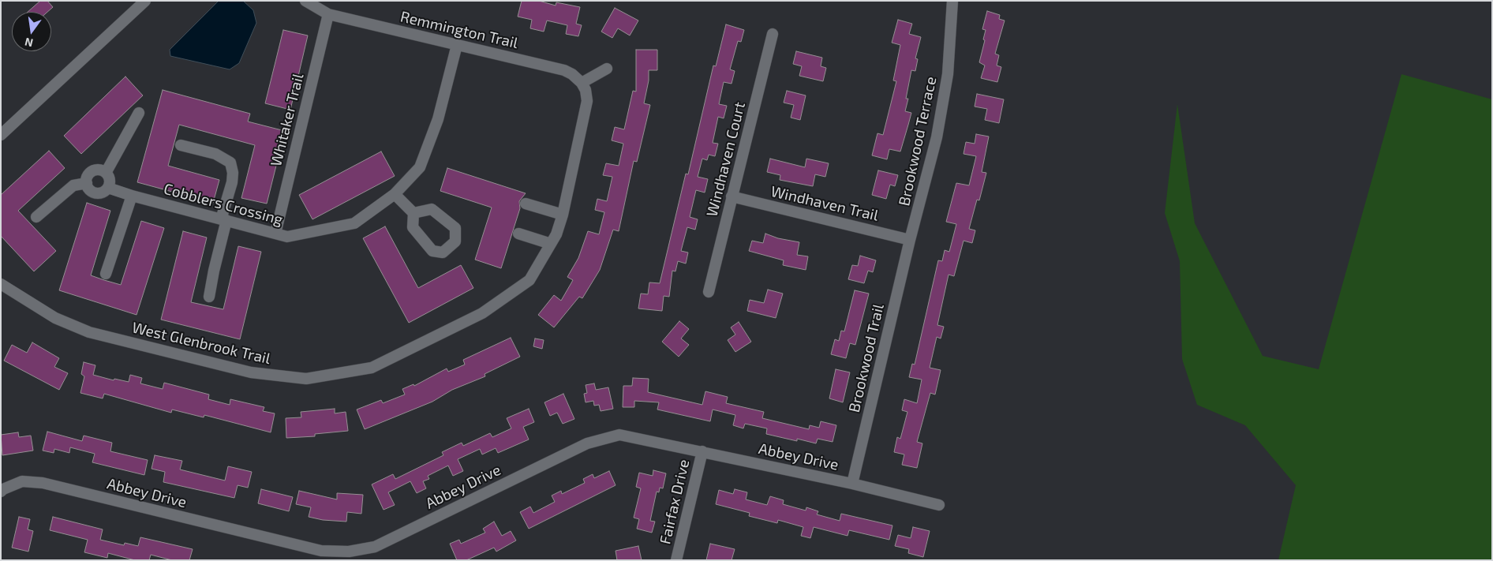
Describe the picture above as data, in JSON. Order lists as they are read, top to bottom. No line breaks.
{"streets":{"street":["Remmington Trail","Whitaker Trail","Brookwood Terrace","Windhaven Court","Windhaven Trail","Cobblers Crossing","West Glenbrook Trail","Brookwood Trail","Abbey Drive","Fairfax Drive"]},"crossings":[["Remmington Trail","Whitaker Trail"],["Remmington Trail","Cobblers Crossing"],["Remmington Trail","West Glenbrook Trail"],["Whitaker Trail","Cobblers Crossing"],["Brookwood Terrace","Windhaven Trail"],["Brookwood Terrace","Brookwood Trail"],["Windhaven Court","Windhaven Trail"],["Windhaven Trail","Brookwood Trail"],["Brookwood Trail","Abbey Drive"],["Abbey Drive","Fairfax Drive"]],"north":"bottom"}
